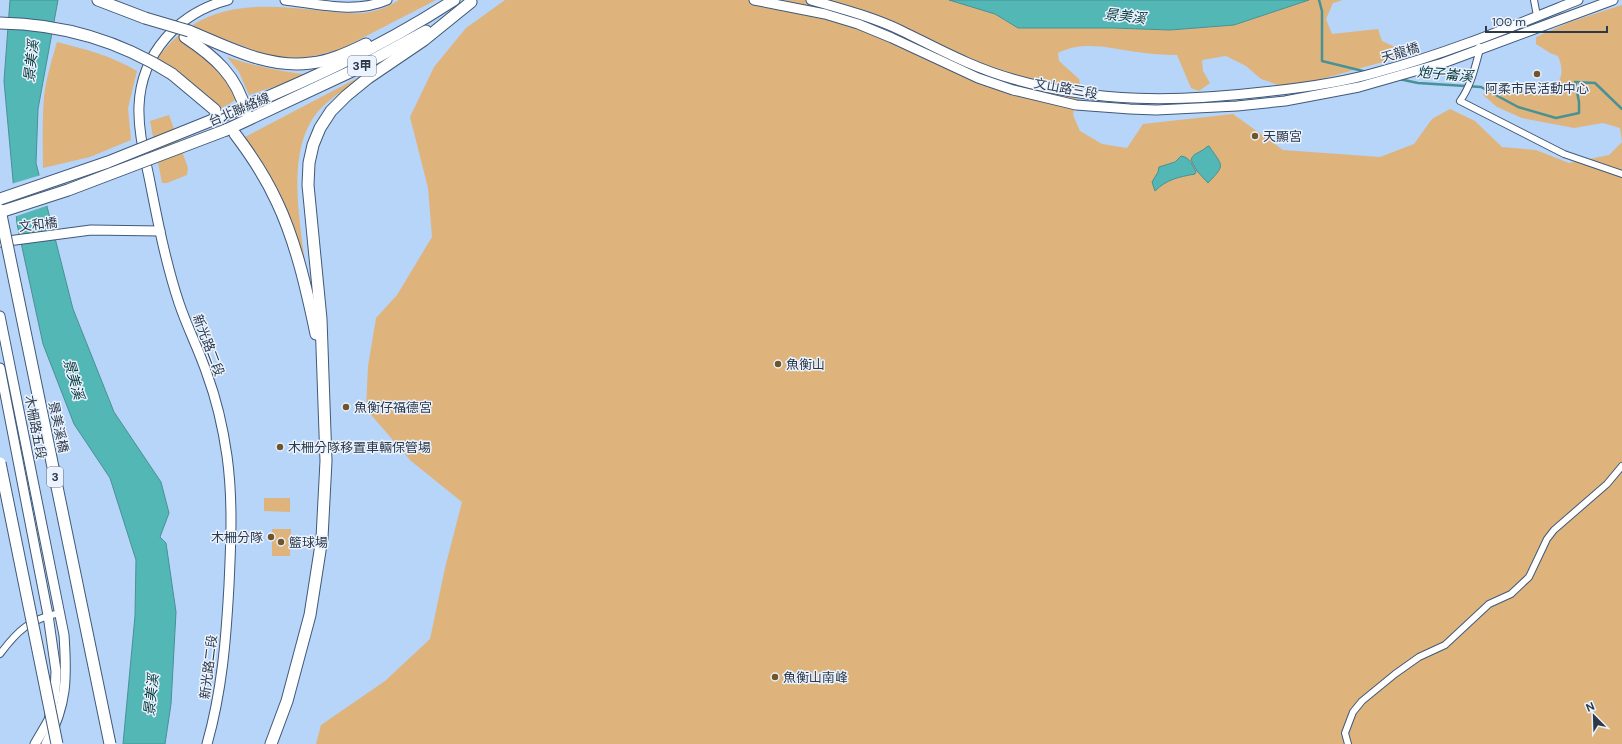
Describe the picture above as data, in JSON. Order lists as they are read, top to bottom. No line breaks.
{"streets":{"highway":["3甲","台北聯絡線","景美溪橋","3"],"main road":["天龍橋","文山路三段","文和橋","新光路二段","木柵路五段"]},"crossings":[["天龍橋","文山路三段"],["台北聯絡線","景美溪橋"],["文和橋","新光路二段"]],"water":["景美溪","炮子崙溪"],"places":["阿柔市民活動中心","天顯宮","魚衡山","魚衡仔福德宮","木柵分隊移置車輛保管場","木柵分隊","籃球場","魚衡山南峰"],"scale_bar":"100 m","north":"top left"}
